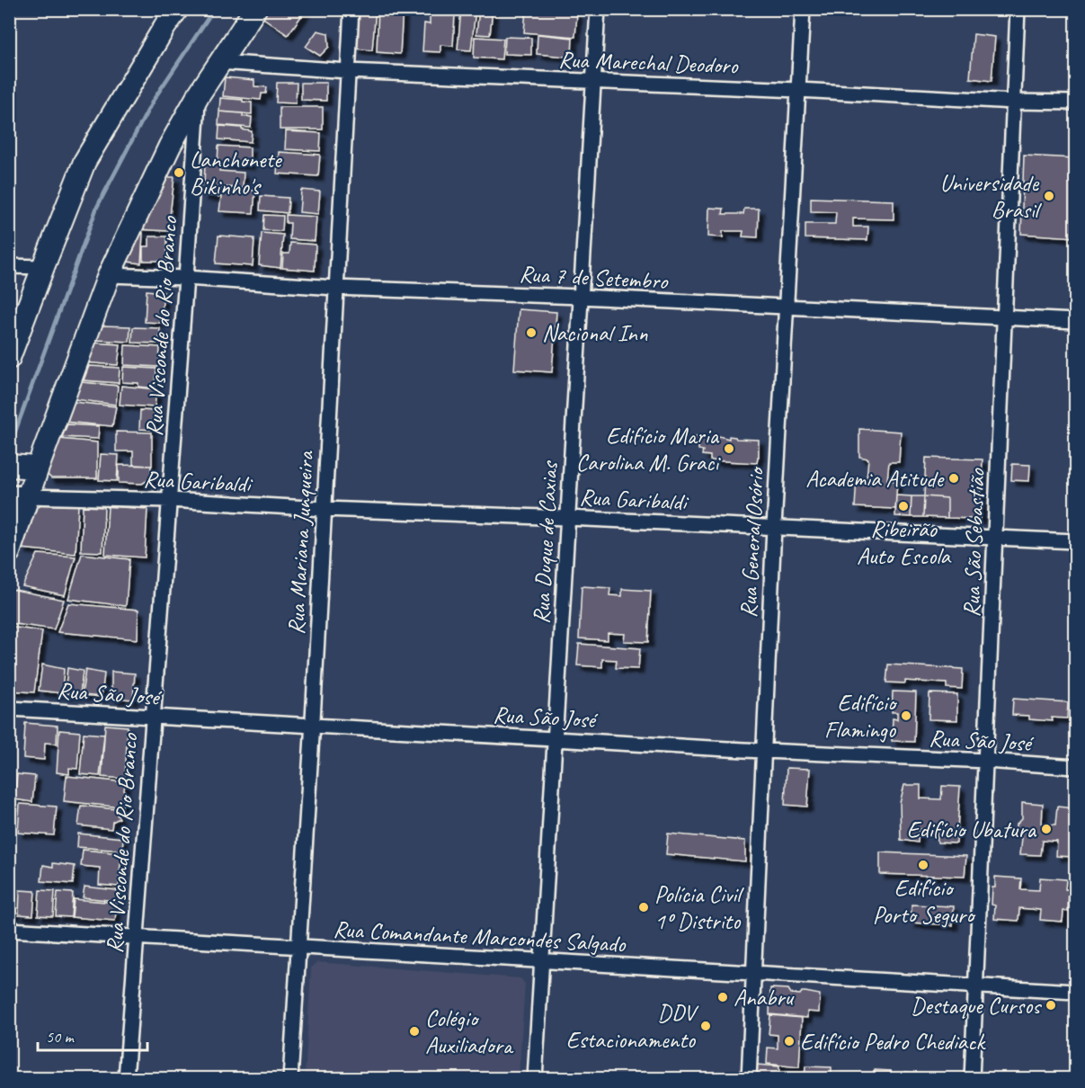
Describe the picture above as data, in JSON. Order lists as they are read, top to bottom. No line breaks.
{"streets":{"street":["Rua Marechal Deodoro","Rua 7 de Setembro","Rua Visconde do Rio Branco","Rua Garibaldi","Rua Mariana Junqueira","Rua Duque de Caxias","Rua General Osório","Rua São Sebastião","Rua São José","Rua Comandante Marcondes Salgado"]},"crossings":[["Rua Marechal Deodoro","Rua Mariana Junqueira"],["Rua Marechal Deodoro","Rua Duque de Caxias"],["Rua Marechal Deodoro","Rua General Osório"],["Rua Marechal Deodoro","Rua São Sebastião"],["Rua 7 de Setembro","Rua Visconde do Rio Branco"],["Rua 7 de Setembro","Rua Mariana Junqueira"],["Rua 7 de Setembro","Rua Duque de Caxias"],["Rua 7 de Setembro","Rua General Osório"],["Rua 7 de Setembro","Rua São Sebastião"],["Rua Visconde do Rio Branco","Rua Garibaldi"],["Rua Visconde do Rio Branco","Rua São José"],["Rua Visconde do Rio Branco","Rua Comandante Marcondes Salgado"],["Rua Garibaldi","Rua Mariana Junqueira"],["Rua Garibaldi","Rua Duque de Caxias"],["Rua Garibaldi","Rua General Osório"],["Rua Garibaldi","Rua São Sebastião"],["Rua Mariana Junqueira","Rua São José"],["Rua Mariana Junqueira","Rua Comandante Marcondes Salgado"],["Rua Duque de Caxias","Rua São José"],["Rua Duque de Caxias","Rua Comandante Marcondes Salgado"],["Rua General Osório","Rua São José"],["Rua General Osório","Rua Comandante Marcondes Salgado"],["Rua São Sebastião","Rua São José"],["Rua São Sebastião","Rua Comandante Marcondes Salgado"]],"places":["Lanchonete Bikinho's","Universidade Brasil","Nacional Inn","Edifício Maria Carolina M. Graci","Academia Atitude","Ribeirão Auto Escola","Edifício Flamingo","Edifício Ubatura","Edifício Porto Seguro","Polícia Civil 1º Distrito","Anabru","Destaque Cursos","DDV Estacionamento","Colégio Auxiliadora","Edifício Pedro Chediack"],"scale_bar":"50 m"}
